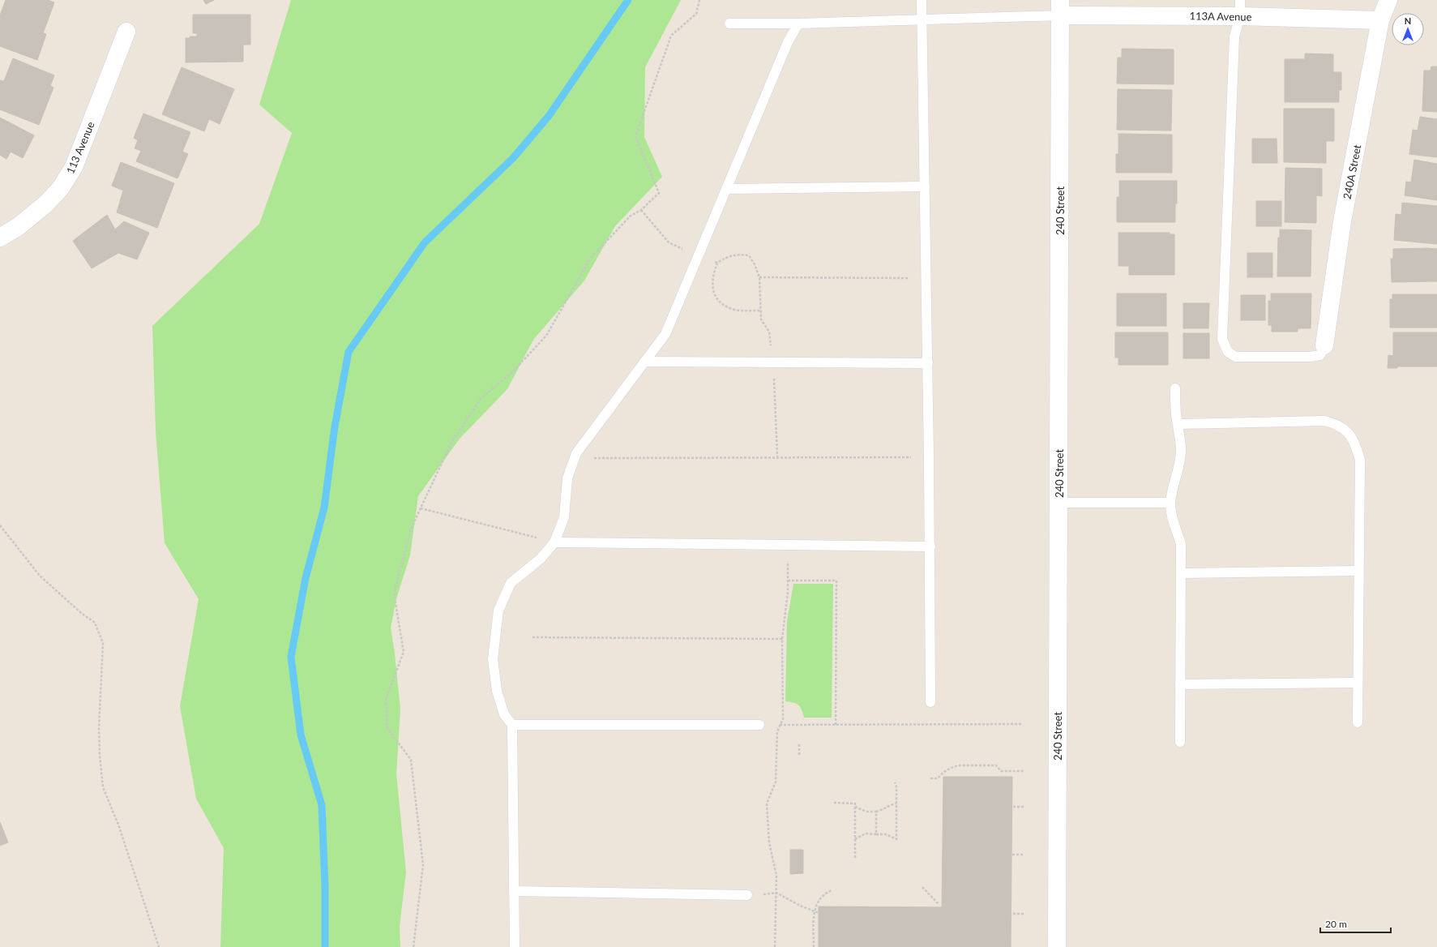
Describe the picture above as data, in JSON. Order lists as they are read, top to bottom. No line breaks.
{"streets":{"main road":["113A Avenue","113 Avenue","240A Street","240 Street"]},"crossings":[["113A Avenue","240A Street"],["113A Avenue","240 Street"]],"scale_bar":"20 m","north":"top"}
